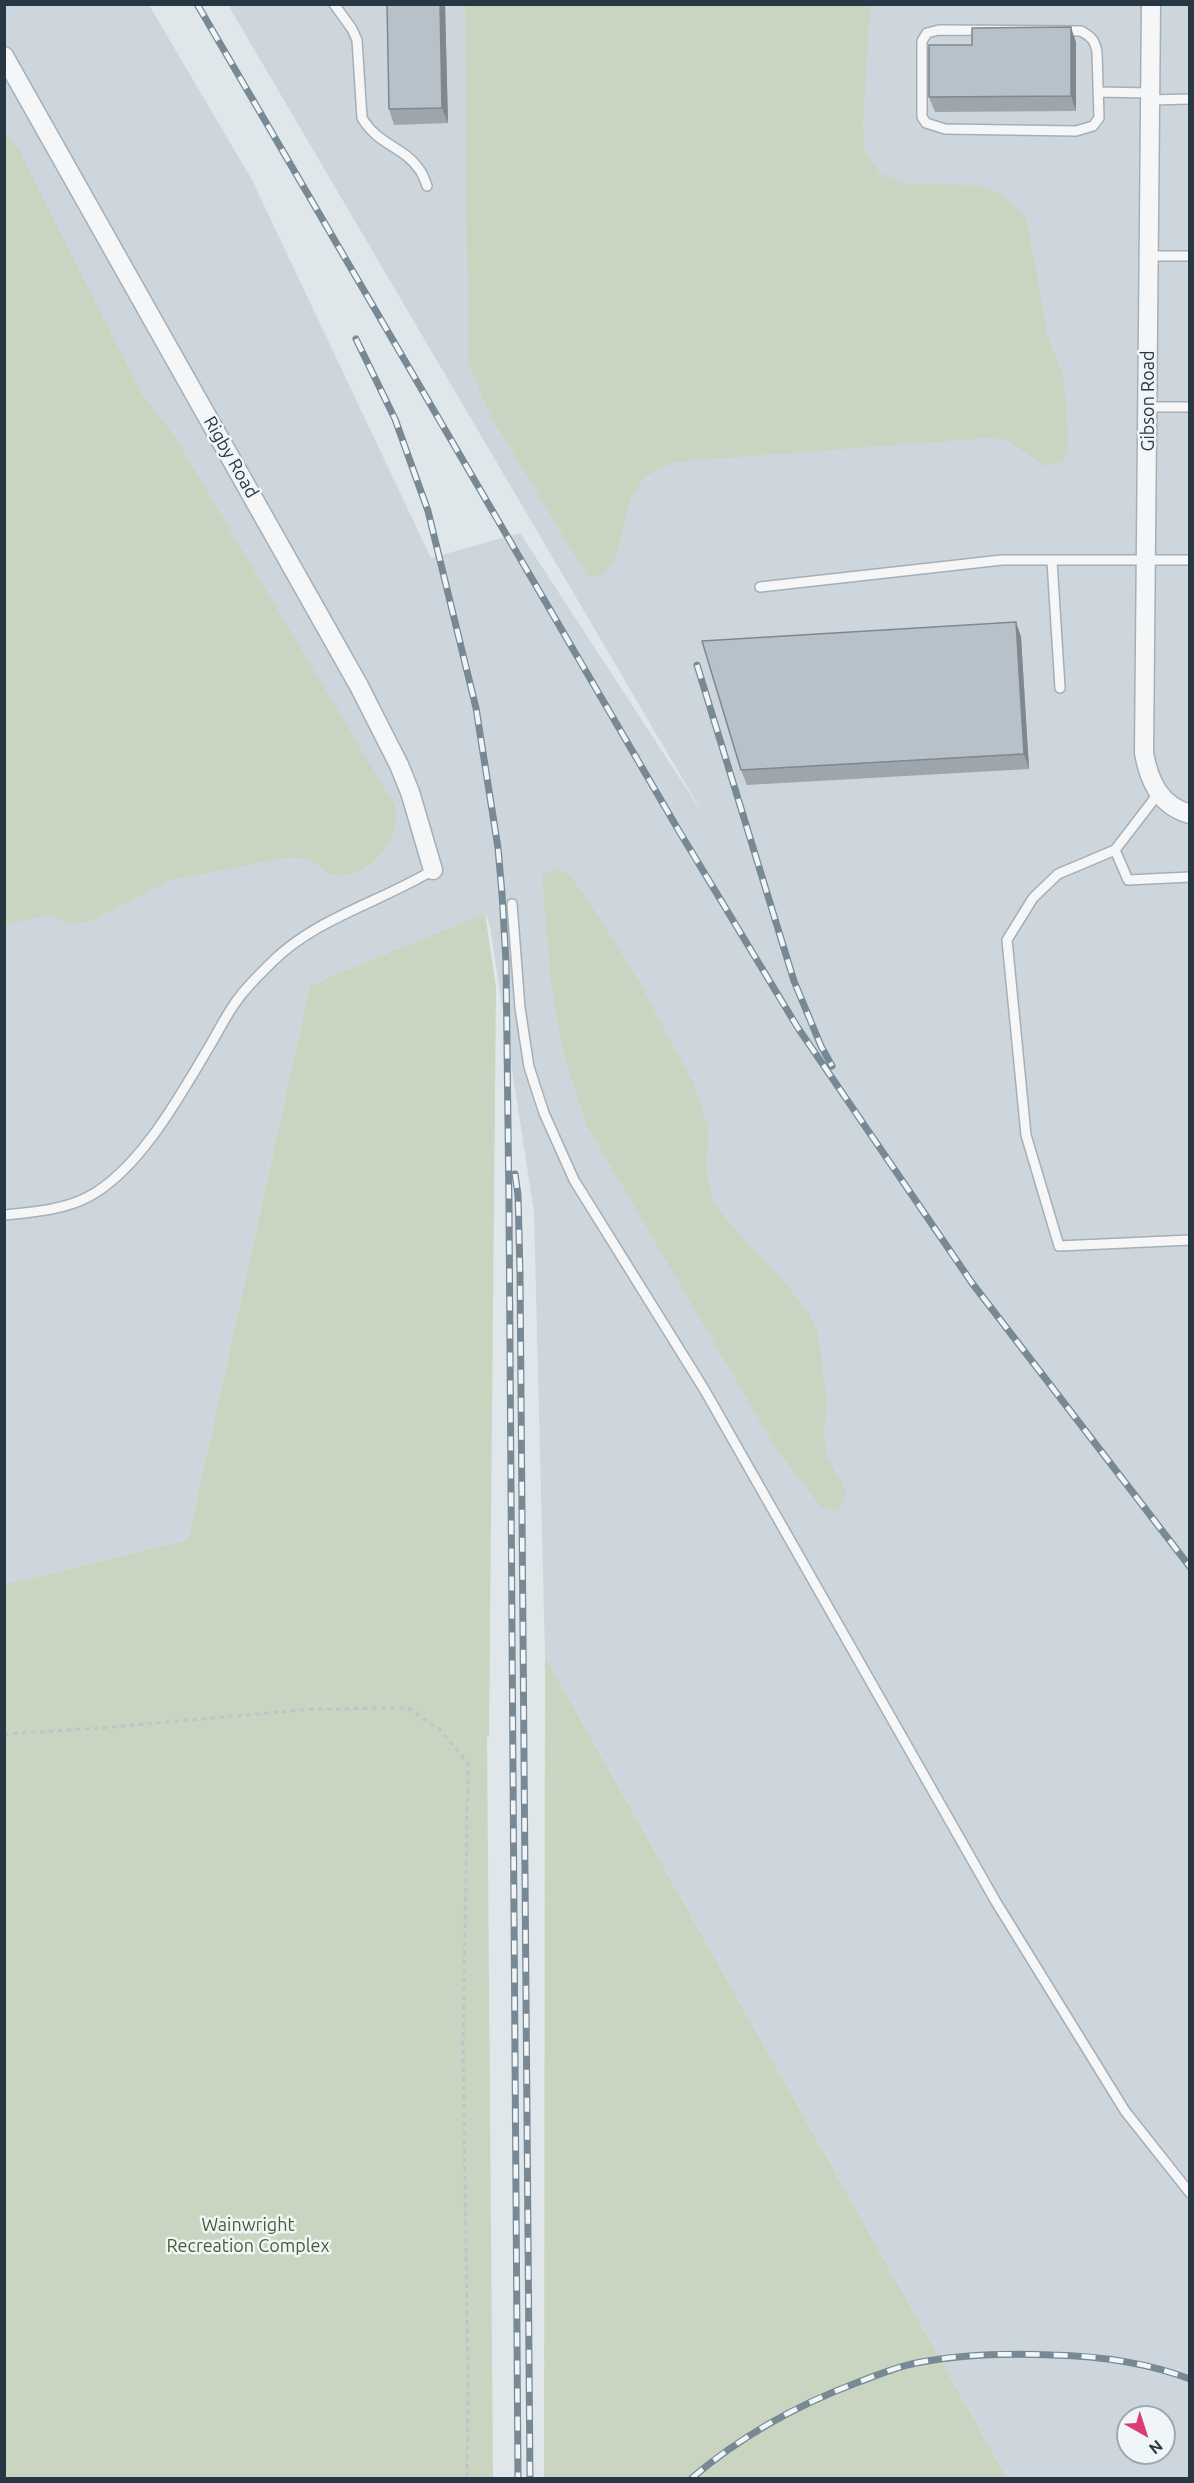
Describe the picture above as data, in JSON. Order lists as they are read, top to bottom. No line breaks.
{"streets":{"street":["Gibson Road","Rigby Road"]},"parks":["Wainwright Recreation Complex"],"north":"bottom right"}
